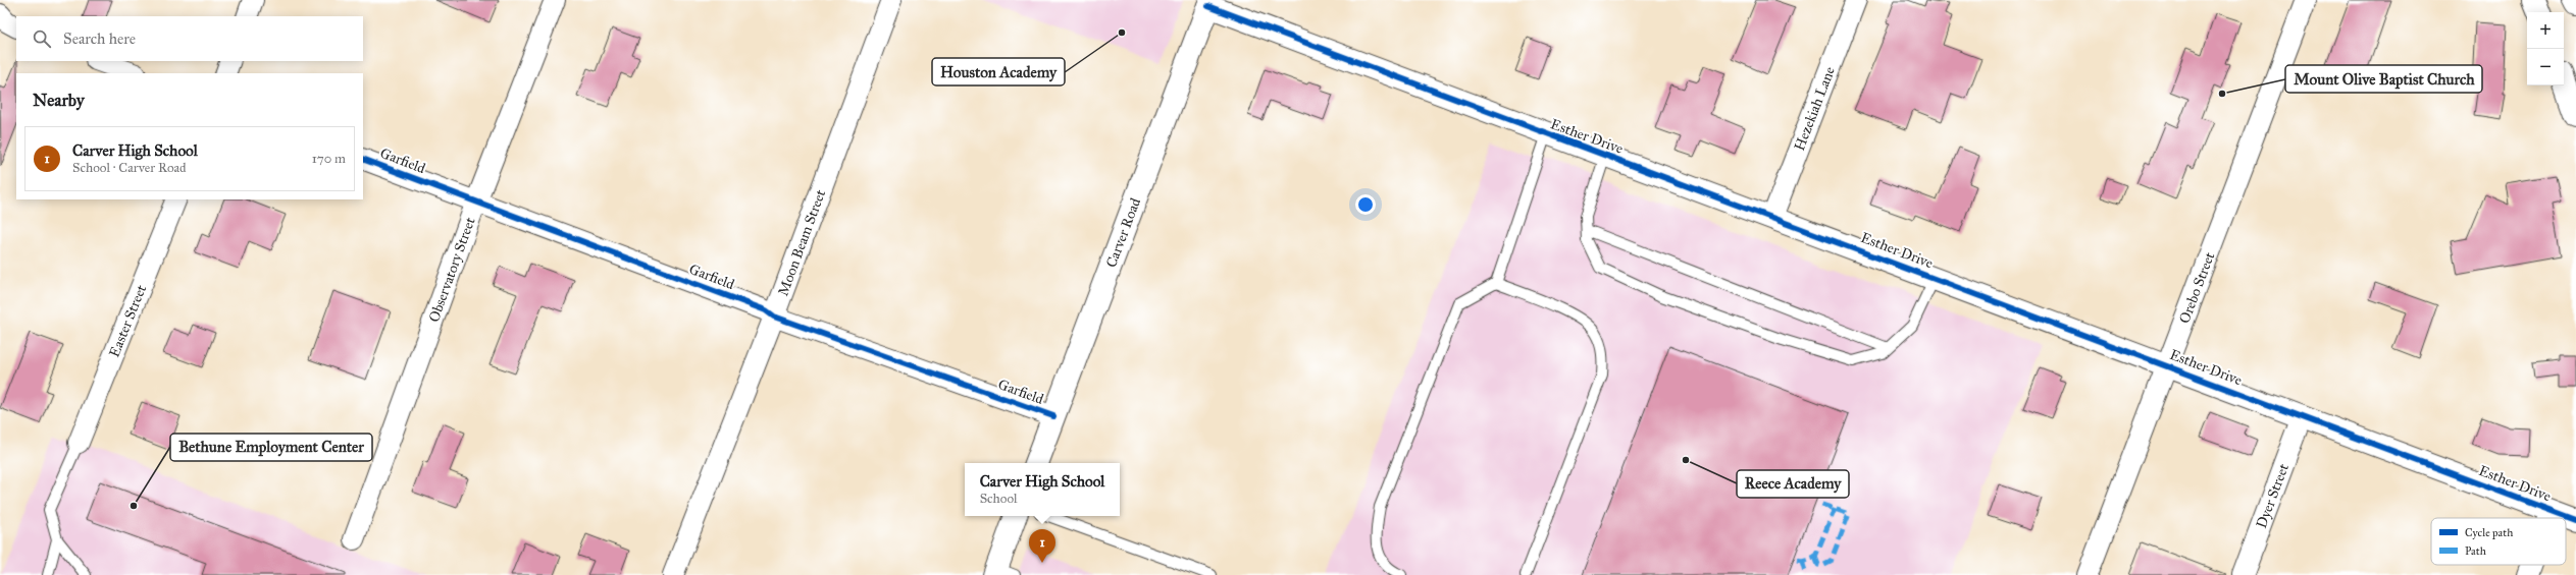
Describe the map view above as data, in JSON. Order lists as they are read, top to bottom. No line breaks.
{"streets":{"street":["Hezekiah Lane","Esther Drive","Garfield","Carver Road","Moon Beam Street","Observatory Street","Orebo Street","Easter Street","Dyer Street"]},"crossings":[["Hezekiah Lane","Esther Drive"],["Esther Drive","Carver Road"],["Esther Drive","Orebo Street"],["Esther Drive","Dyer Street"],["Garfield","Carver Road"],["Garfield","Moon Beam Street"],["Garfield","Observatory Street"]],"places":["Houston Academy","Mount Olive Baptist Church","Reece Academy","Bethune Employment Center"],"legend":["Cycle path","Path"],"page":{"map_buttons":["+","−"],"search":"Search here","heading":"Nearby","list":[{"mark":"1","name":"Carver High School","note":"School · Carver Road","value":"170 m"}],"popup":["Carver High School","School"],"pins":"1"}}
